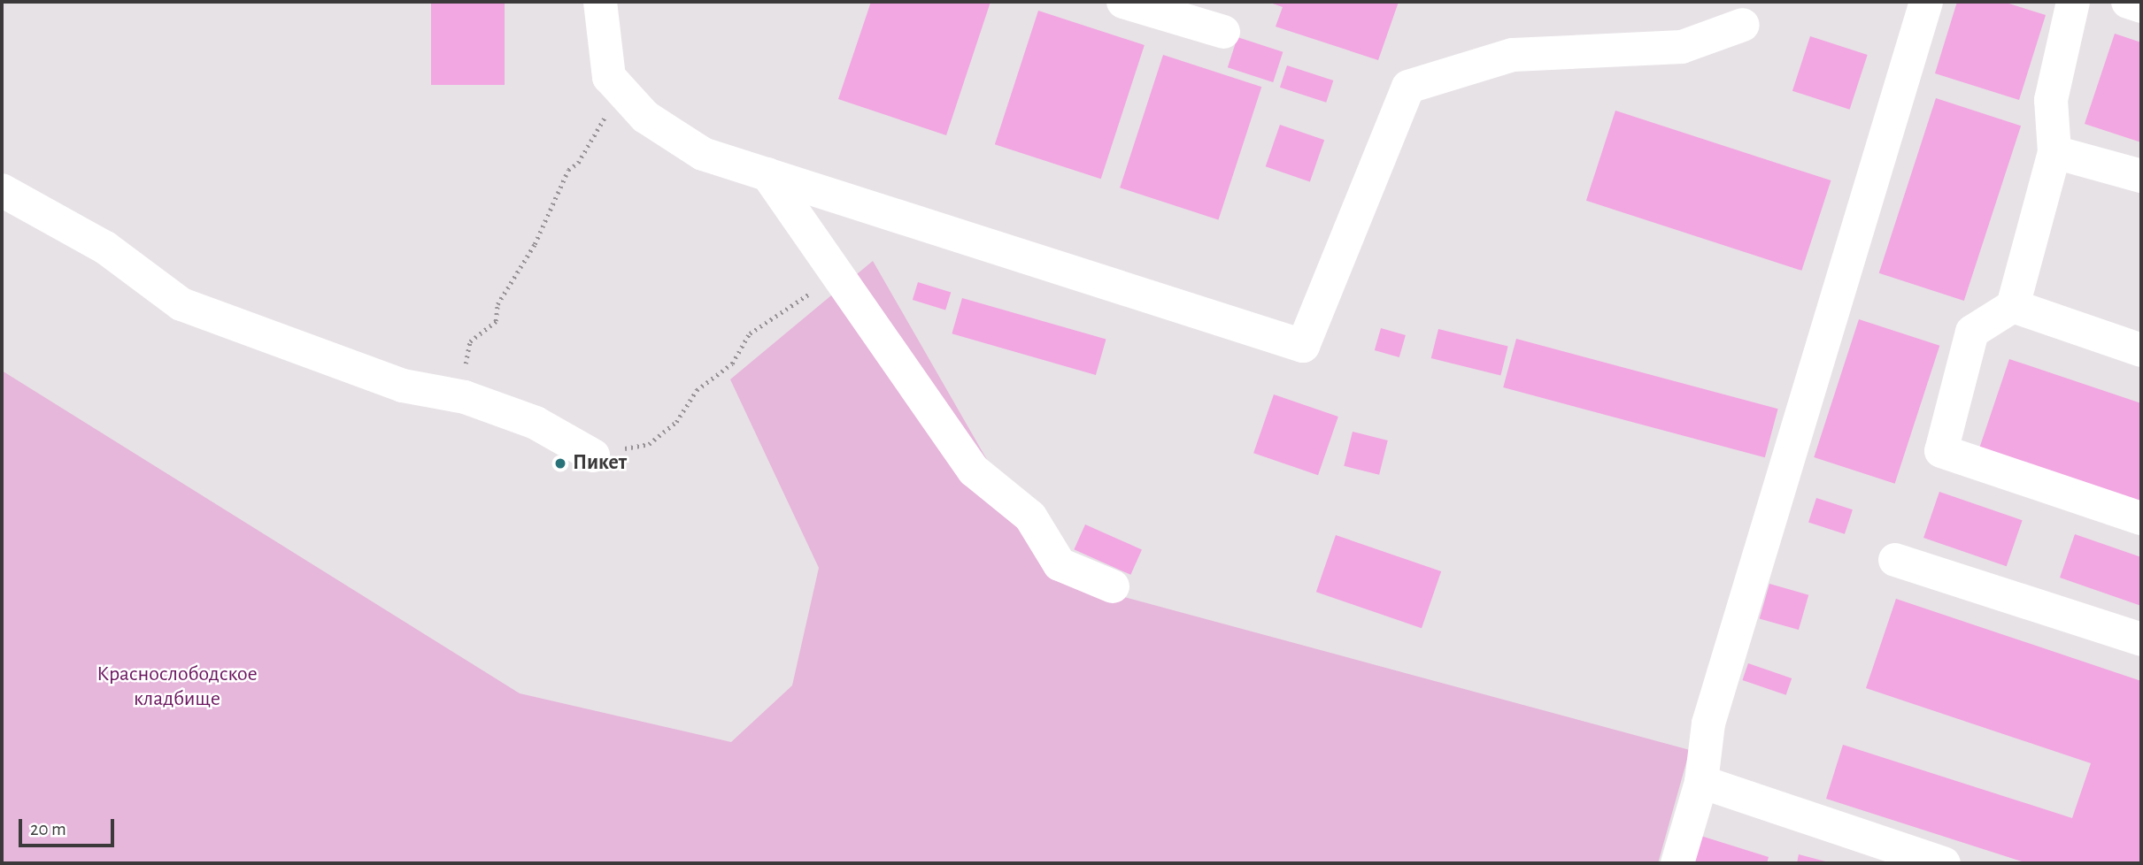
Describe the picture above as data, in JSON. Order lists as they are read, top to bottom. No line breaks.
{"parks":["Краснослободское кладбище"],"places":["Пикет"],"scale_bar":"20 m"}
